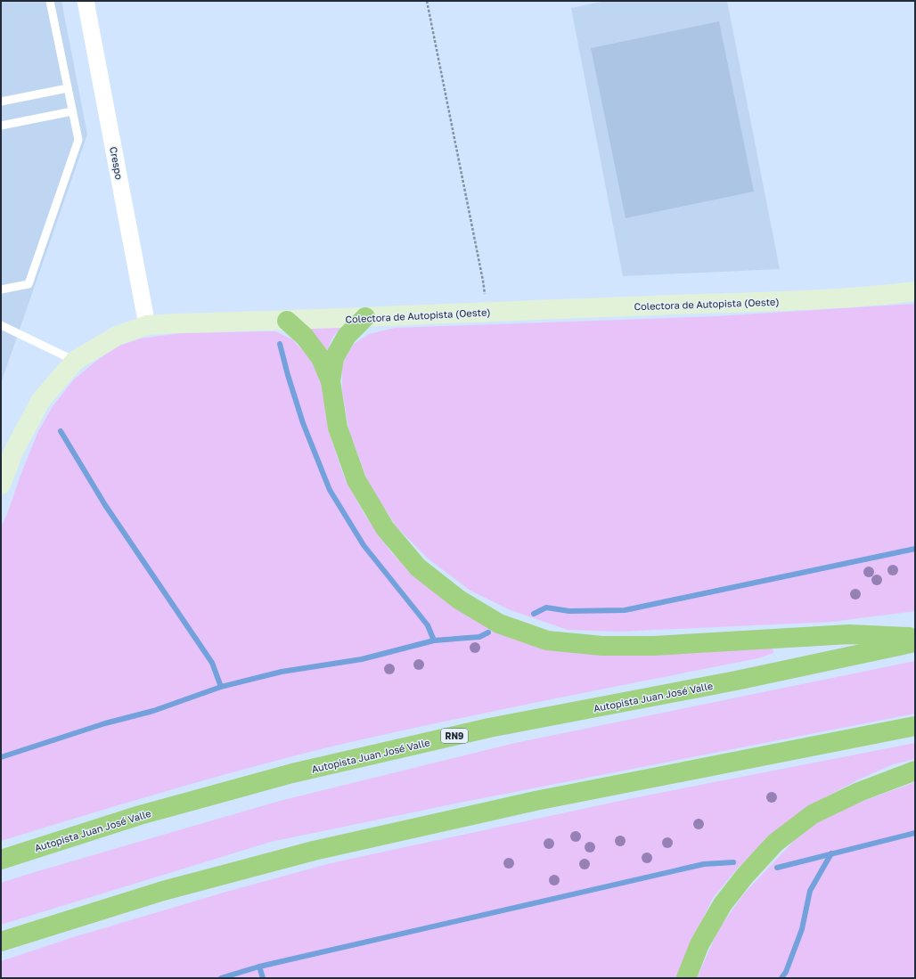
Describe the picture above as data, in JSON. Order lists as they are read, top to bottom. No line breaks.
{"streets":{"highway":["Autopista Juan José Valle","RN9"],"main road":["Colectora de Autopista (Oeste)"],"street":["Crespo"]},"crossings":[["Crespo","Colectora de Autopista (Oeste)"]]}
